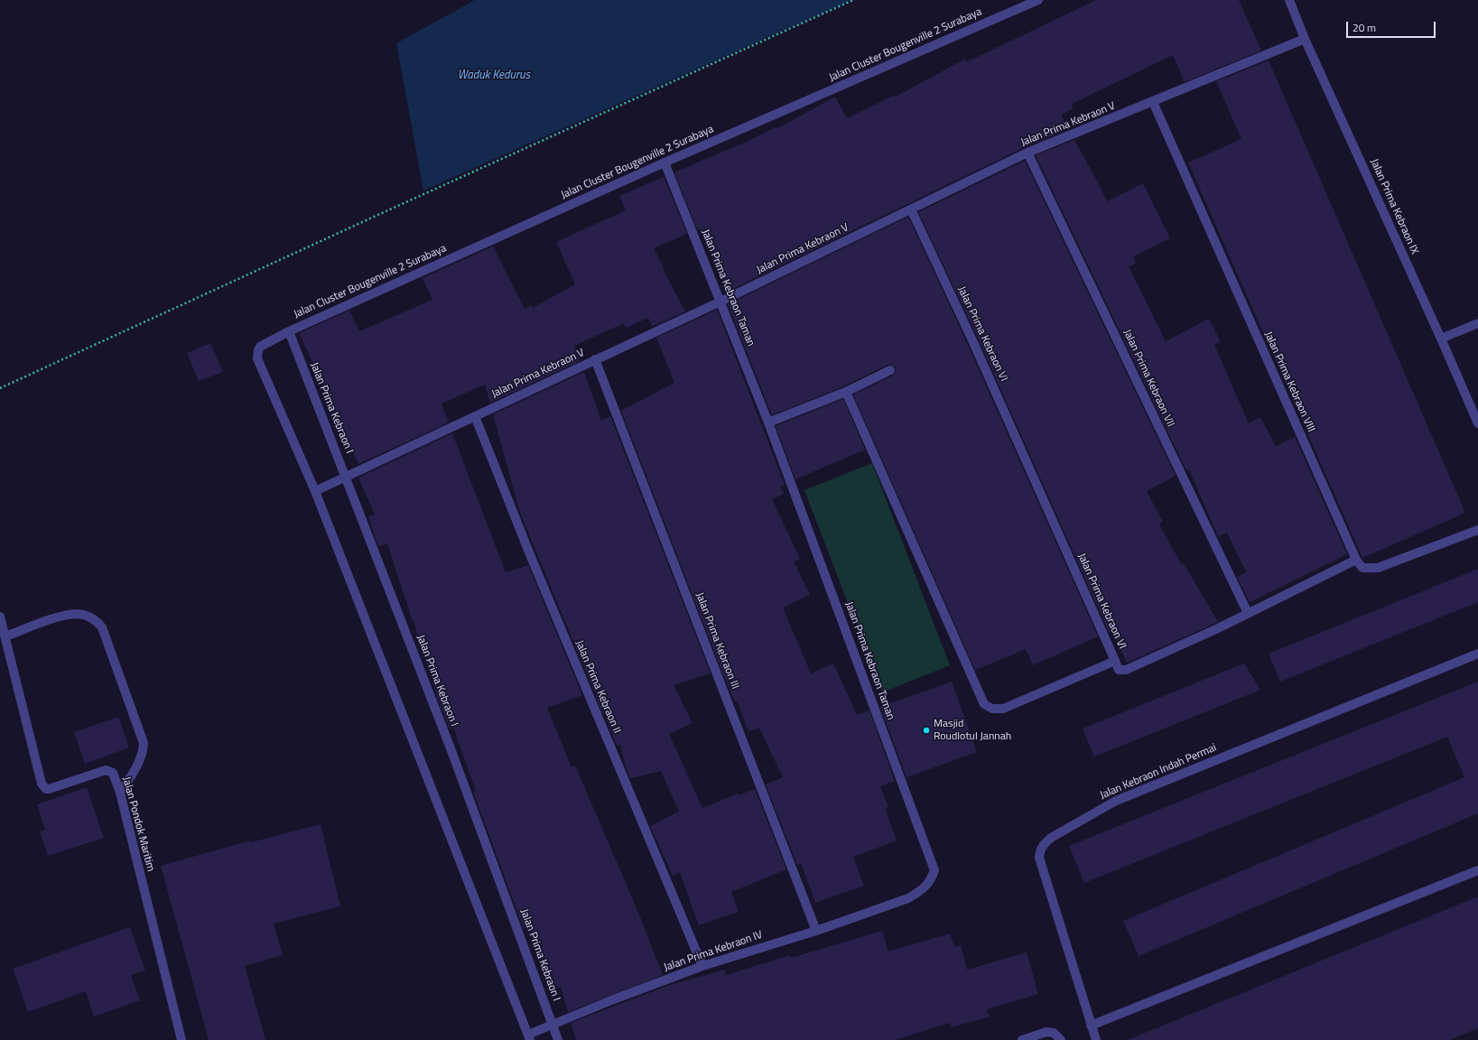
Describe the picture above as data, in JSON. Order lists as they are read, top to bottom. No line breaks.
{"streets":{"street":["Jalan Cluster Bougenville 2 Surabaya","Jalan Prima Kebraon V","Jalan Prima Kebraon IX","Jalan Prima Kebraon Taman","Jalan Prima Kebraon VI","Jalan Prima Kebraon VII","Jalan Prima Kebraon VIII","Jalan Prima Kebraon I","Jalan Prima Kebraon III","Jalan Prima Kebraon II","Jalan Kebraon Indah Permai","Jalan Pondok Maritim","Jalan Prima Kebraon IV"]},"crossings":[["Jalan Cluster Bougenville 2 Surabaya","Jalan Prima Kebraon V"],["Jalan Cluster Bougenville 2 Surabaya","Jalan Prima Kebraon Taman"],["Jalan Cluster Bougenville 2 Surabaya","Jalan Prima Kebraon I"],["Jalan Prima Kebraon V","Jalan Prima Kebraon IX"],["Jalan Prima Kebraon V","Jalan Prima Kebraon Taman"],["Jalan Prima Kebraon V","Jalan Prima Kebraon VI"],["Jalan Prima Kebraon V","Jalan Prima Kebraon VII"],["Jalan Prima Kebraon V","Jalan Prima Kebraon VIII"],["Jalan Prima Kebraon V","Jalan Prima Kebraon I"],["Jalan Prima Kebraon V","Jalan Prima Kebraon III"],["Jalan Prima Kebraon V","Jalan Prima Kebraon II"],["Jalan Prima Kebraon Taman","Jalan Prima Kebraon IV"],["Jalan Prima Kebraon I","Jalan Prima Kebraon IV"],["Jalan Prima Kebraon III","Jalan Prima Kebraon IV"],["Jalan Prima Kebraon II","Jalan Prima Kebraon IV"]],"water":["Waduk Kedurus"],"places":["Masjid Roudlotul Jannah"],"scale_bar":"20 m"}
